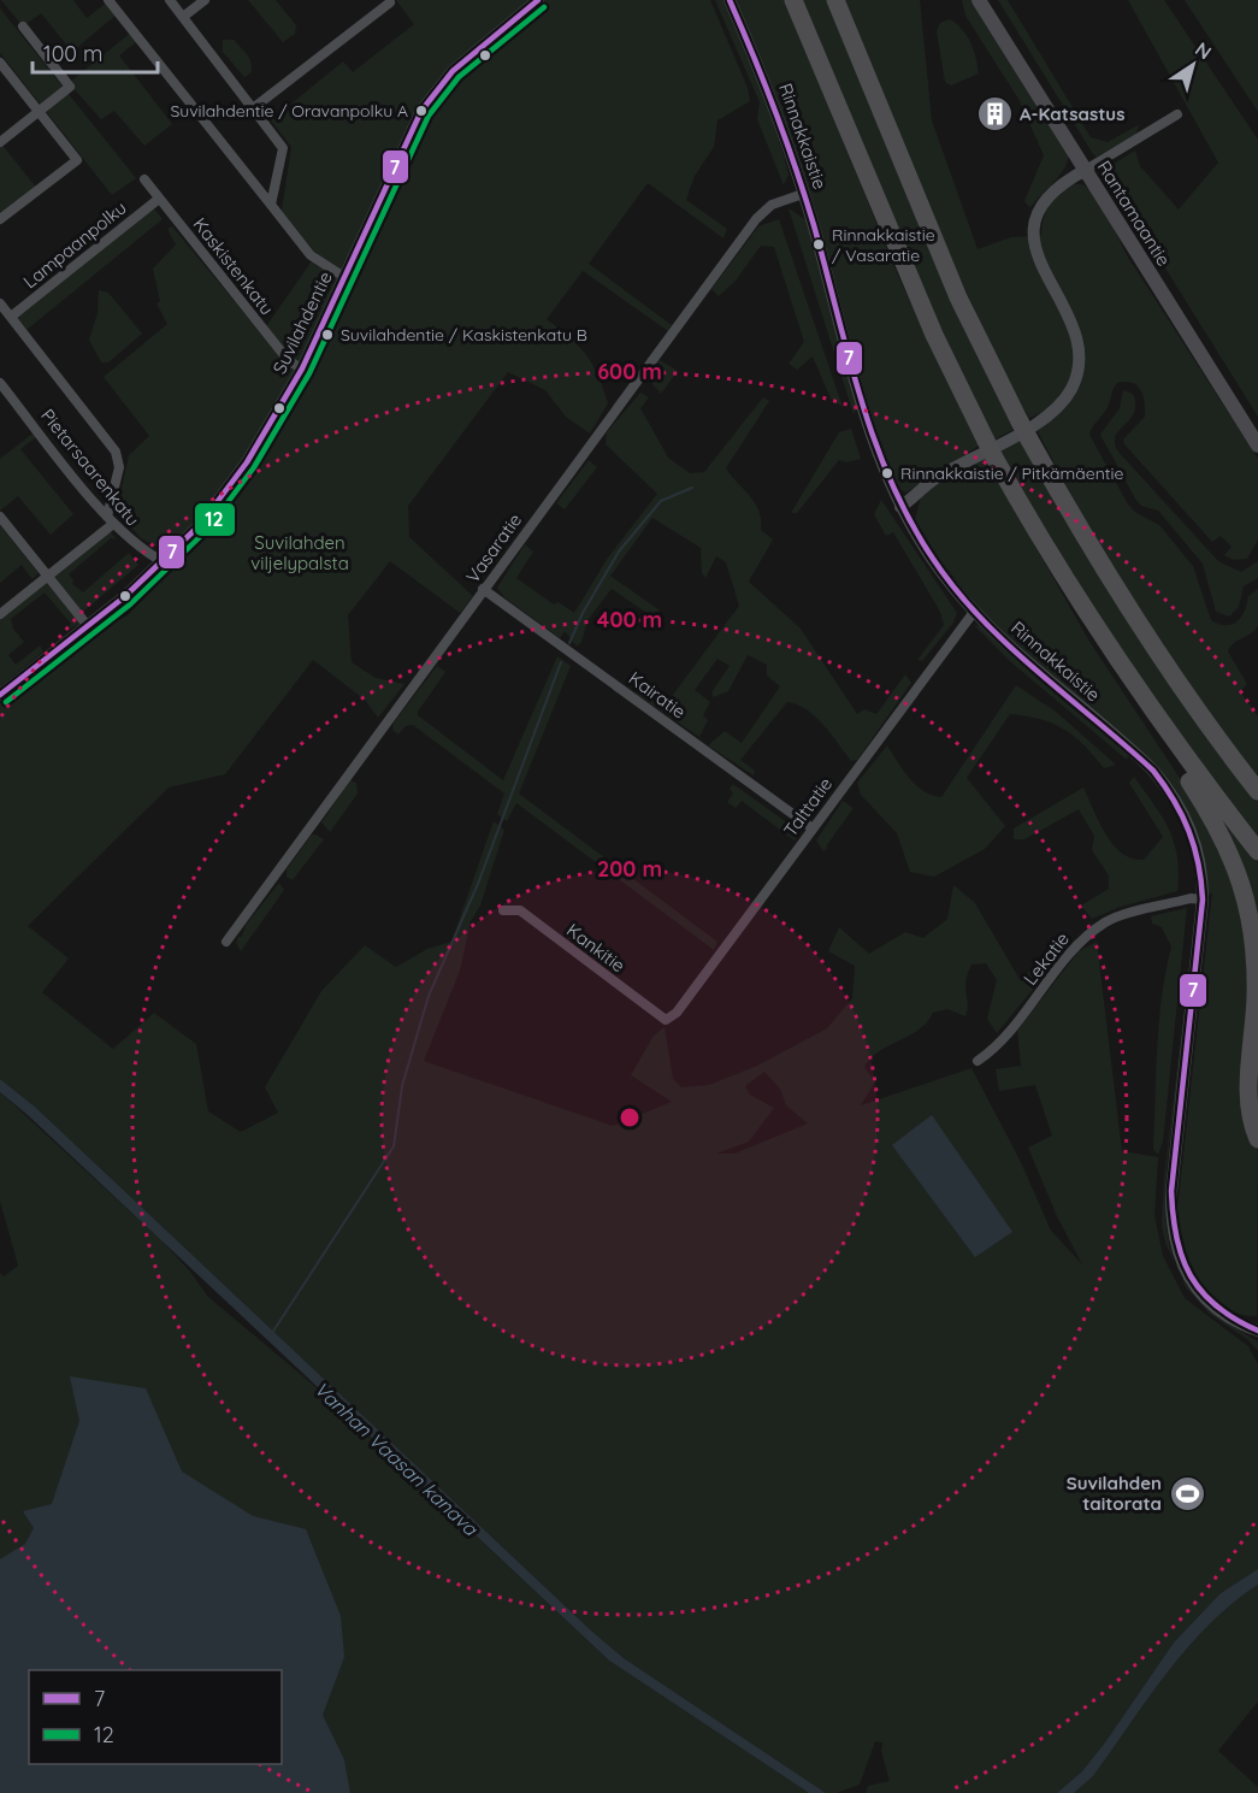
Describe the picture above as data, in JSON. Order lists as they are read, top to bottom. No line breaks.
{"streets":{"main road":["Rantamaantie"],"street":["Rinnakkaistie","Lampaanpolku","Kaskistenkatu","Suvilahdentie","Pietarsaarenkatu","Vasaratie","Kairatie","Talttatie","Kankitie","Lekatie"]},"crossings":[["Rinnakkaistie","Vasaratie"],["Rinnakkaistie","Talttatie"],["Rinnakkaistie","Lekatie"],["Lampaanpolku","Kaskistenkatu"],["Kaskistenkatu","Suvilahdentie"],["Suvilahdentie","Pietarsaarenkatu"],["Vasaratie","Kairatie"],["Kairatie","Talttatie"],["Talttatie","Kankitie"]],"water":["Vanhan Vaasan kanava"],"parks":["Suvilahden viljelypalsta"],"places":{"other":["Suvilahdentie / Oravanpolku A","Rinnakkaistie / Vasaratie","Suvilahdentie / Kaskistenkatu B","Rinnakkaistie / Pitkämäentie"],"building":["A-Katsastus"],"sports":["Suvilahden taitorata"]},"lines":["transit line 7","transit line 12"],"legend":["7","12"],"scale_bar":"100 m","north":"top right","rings":["600 m","400 m","200 m"]}
